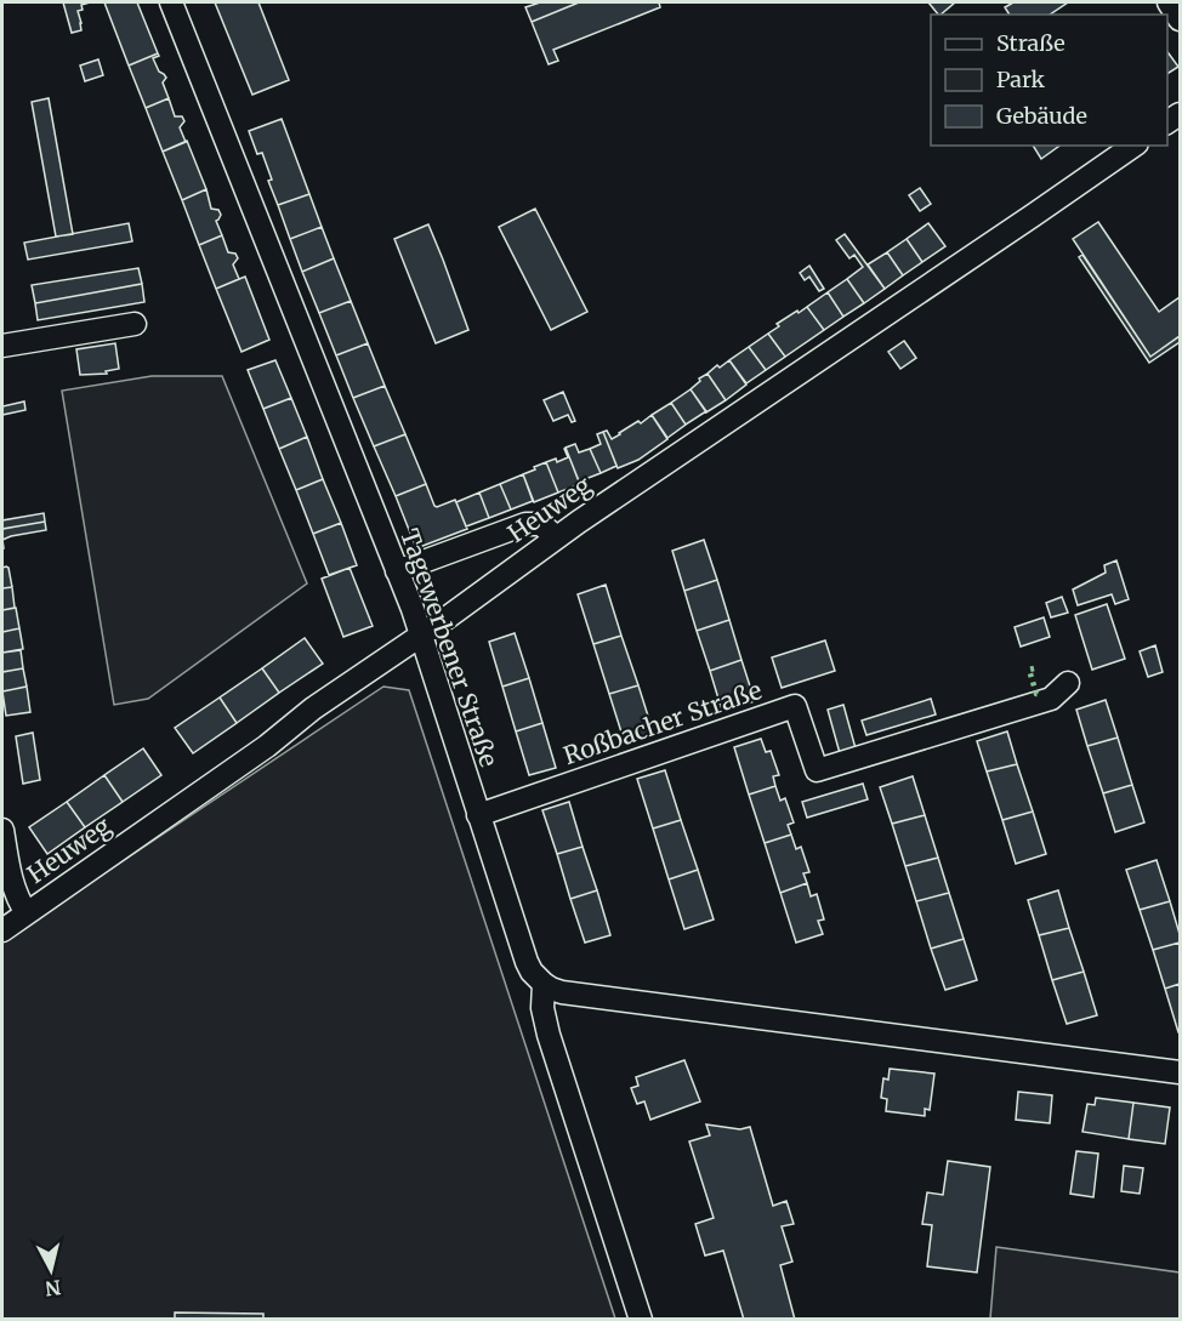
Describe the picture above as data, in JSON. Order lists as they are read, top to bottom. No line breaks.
{"streets":{"street":["Heuweg","Tagewerbener Straße","Roßbacher Straße"]},"crossings":[["Heuweg","Tagewerbener Straße"],["Tagewerbener Straße","Roßbacher Straße"]],"legend":["Straße","Park","Gebäude"],"north":"bottom"}
